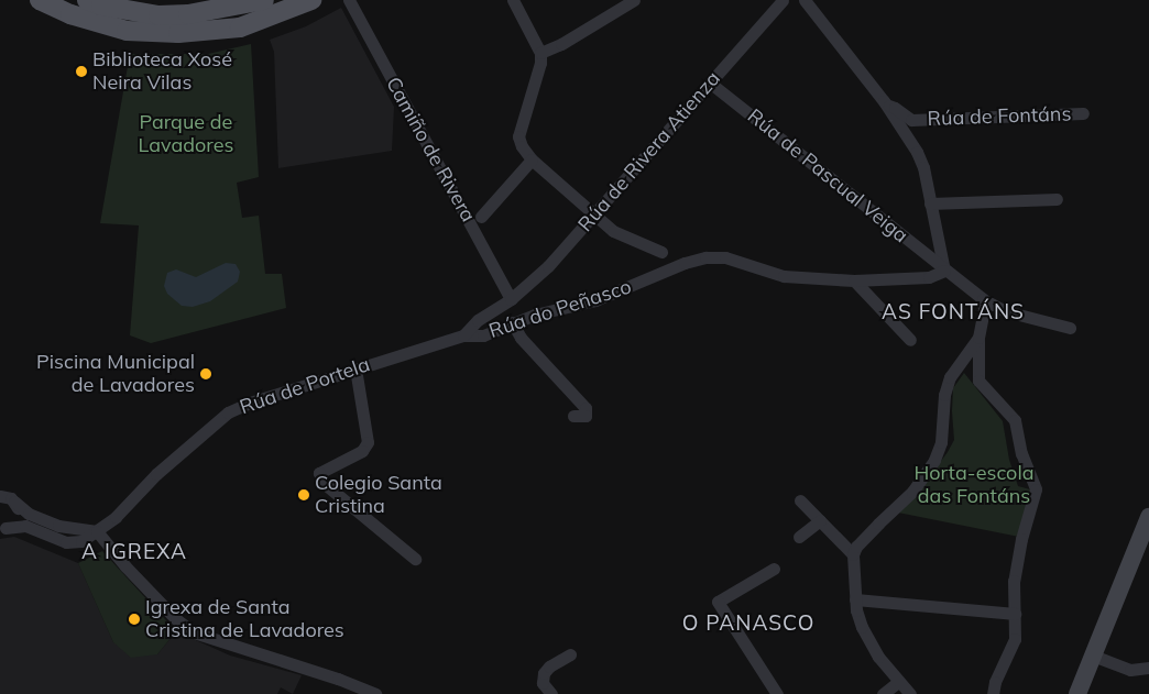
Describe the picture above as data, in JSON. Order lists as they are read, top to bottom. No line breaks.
{"streets":{"street":["Rúa de Fontáns","Camiño de Rivera","Rúa de Rivera Atienza","Rúa de Pascual Veiga","Rúa do Peñasco","Rúa de Portela"]},"crossings":[["Rúa de Fontáns","Rúa de Pascual Veiga"],["Rúa de Fontáns","Rúa do Peñasco"],["Camiño de Rivera","Rúa de Rivera Atienza"],["Camiño de Rivera","Rúa de Portela"],["Rúa de Rivera Atienza","Rúa de Pascual Veiga"],["Rúa de Rivera Atienza","Rúa de Portela"],["Rúa de Pascual Veiga","Rúa do Peñasco"],["Rúa do Peñasco","Rúa de Portela"]],"districts":["AS FONTÁNS","A IGREXA","O PANASCO"],"parks":["Parque de Lavadores","Horta-escola das Fontáns"],"places":["Biblioteca Xosé Neira Vilas","Piscina Municipal de Lavadores","Colegio Santa Cristina","Igrexa de Santa Cristina de Lavadores"]}
